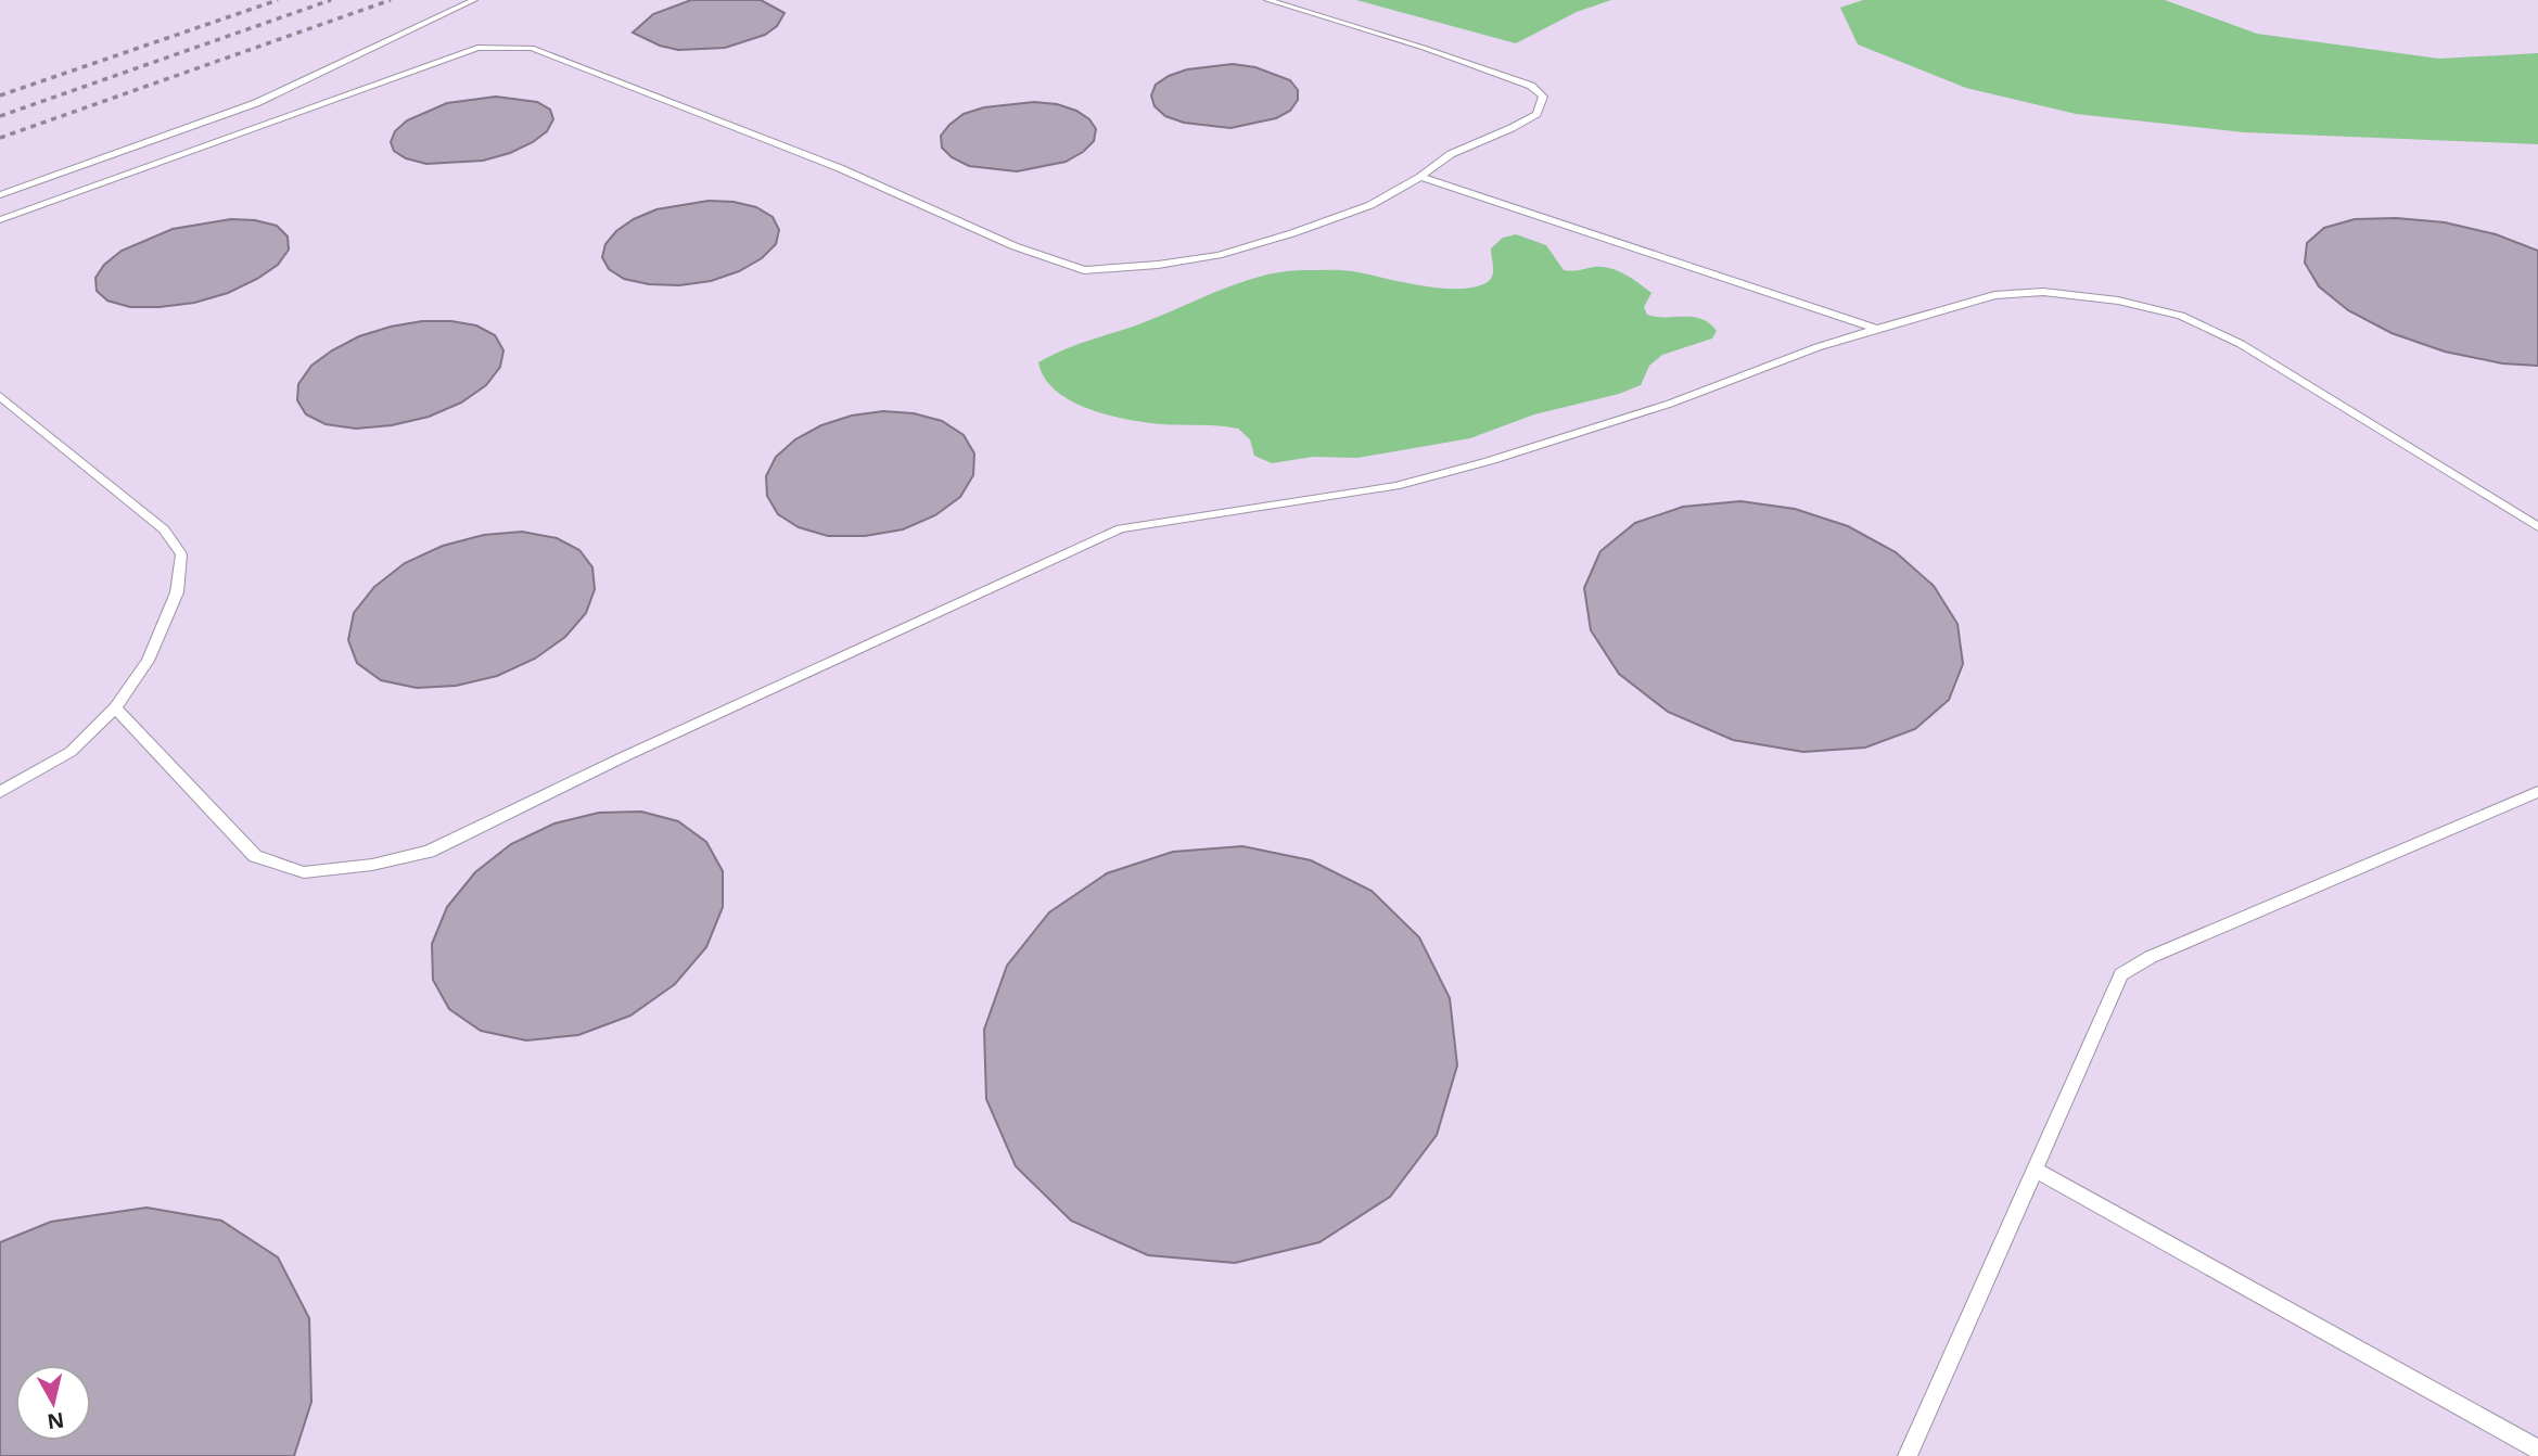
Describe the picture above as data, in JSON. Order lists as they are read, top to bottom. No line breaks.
{"north":"bottom"}
